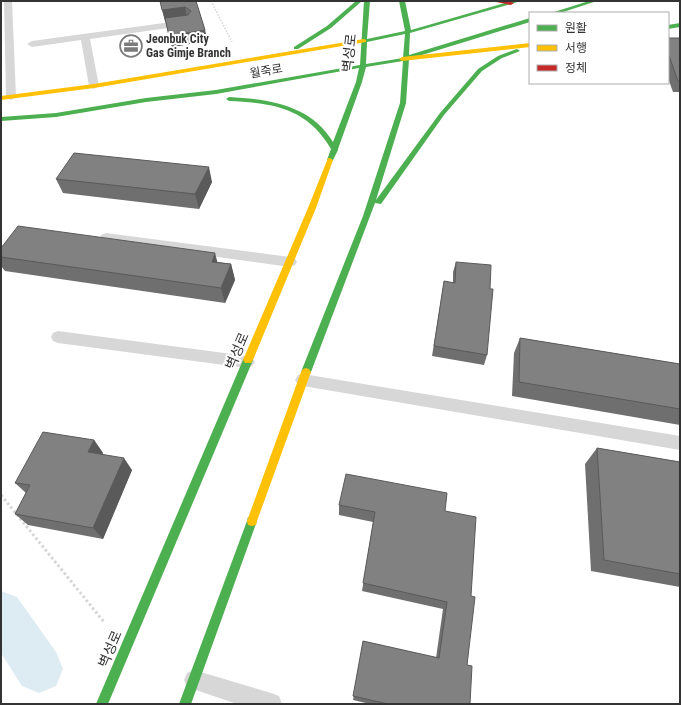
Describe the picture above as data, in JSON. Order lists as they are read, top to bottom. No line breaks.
{"streets":{"main road":["벽성로","월죽로"]},"crossings":[["벽성로","월죽로"]],"places":{"office":["Jeonbuk City Gas Gimje Branch"]},"legend":["원활","서행","정체"]}
